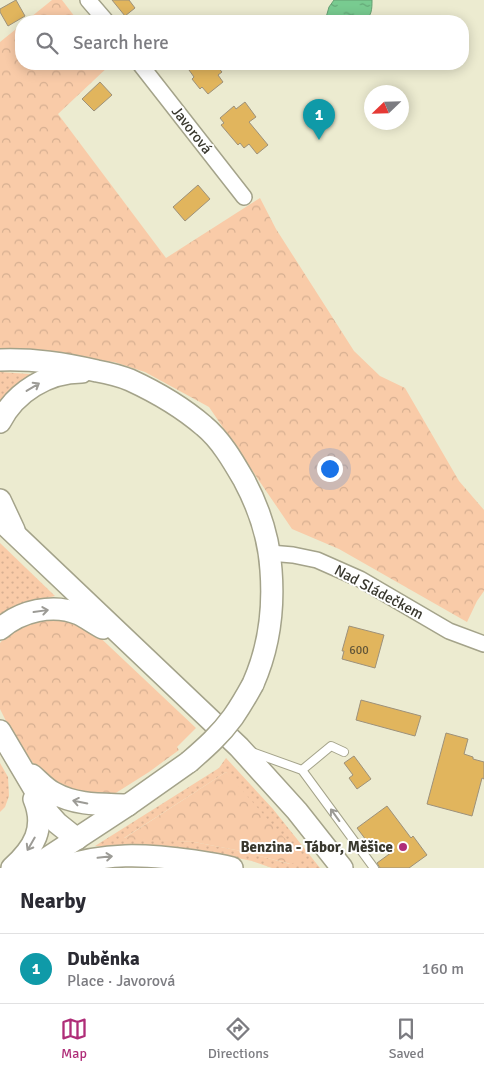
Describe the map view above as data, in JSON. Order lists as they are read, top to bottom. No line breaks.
{"streets":{"street":["Javorová","Nad Sládečkem"]},"places":["Benzina - Tábor, Měšice"],"house_numbers":["600"],"north":"bottom left","page":{"search":"Search here","pins":"1","heading":"Nearby","list":[{"mark":"1","name":"Duběnka","note":"Place · Javorová","value":"160 m"}],"nav":["Map","Directions","Saved"]}}
